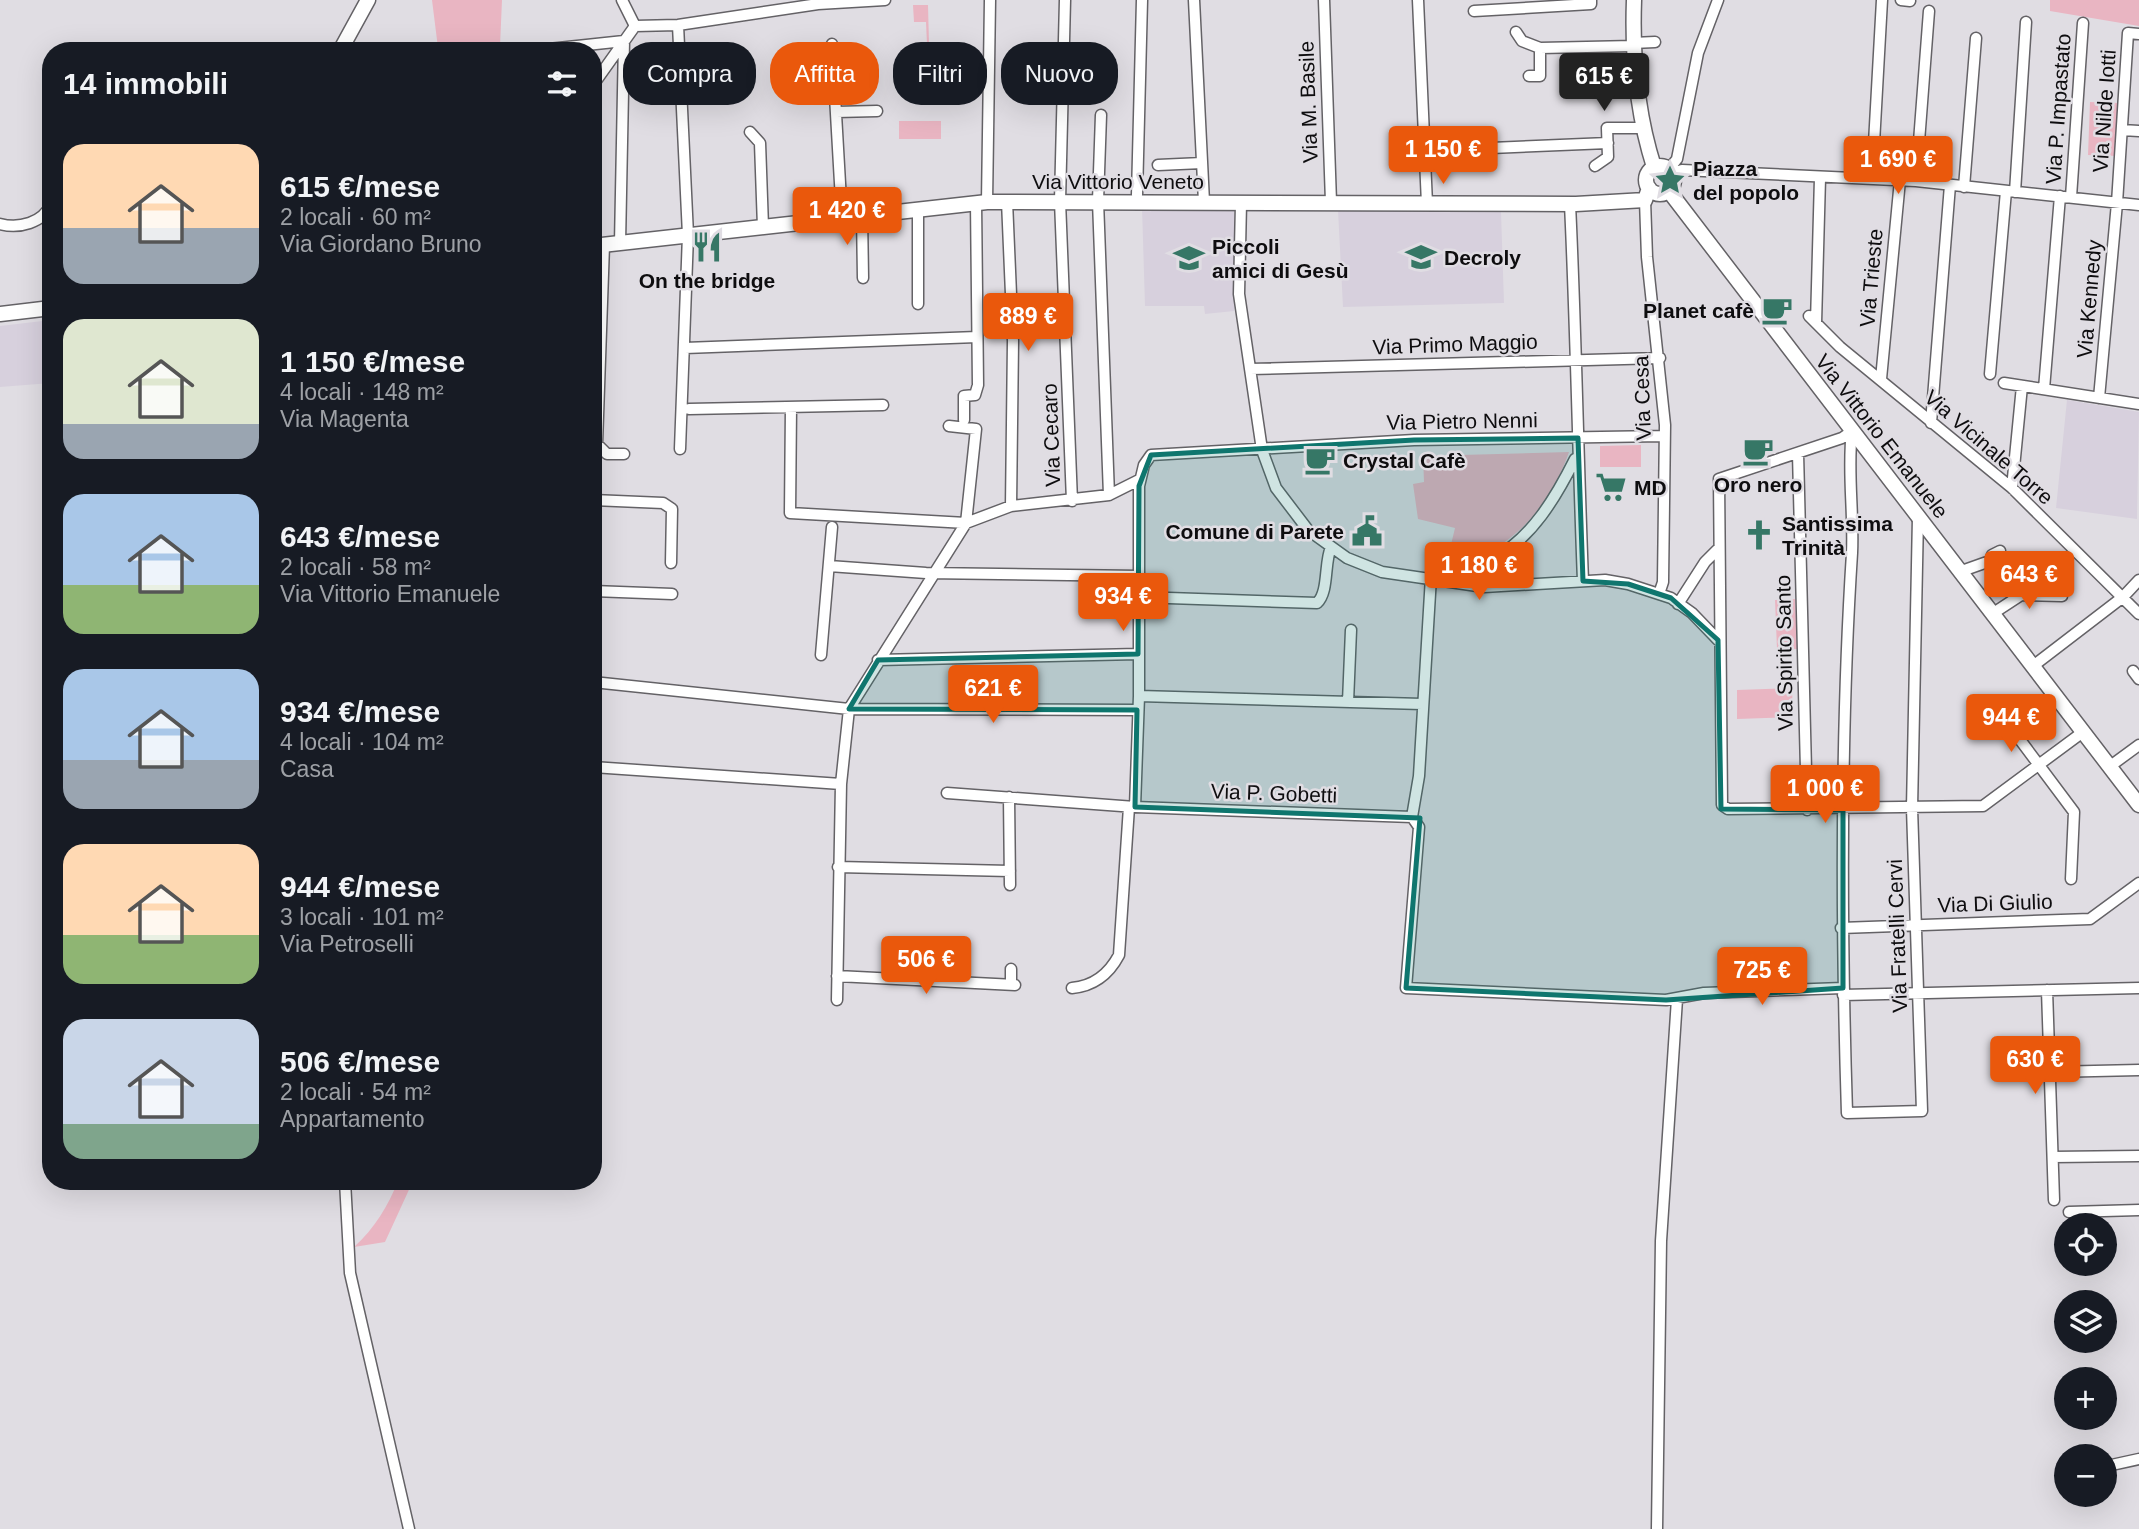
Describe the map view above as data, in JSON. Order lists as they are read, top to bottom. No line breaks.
{"streets":{"street":["Via M. Basile","Via P. Impastato","Via Nilde Iotti","Via Vittorio Veneto","Via Trieste","Via Kennedy","Via Primo Maggio","Via Cesa","Via Pietro Nenni","Via Cecaro","Via Vittorio Emanuele","Via Vicinale Torre","Via Spirito Santo","Via P. Gobetti","Via Di Giulio","Via Fratelli Cervi"]},"crossings":[["Via M. Basile","Via Vittorio Veneto"],["Via Nilde Iotti","Via Kennedy"],["Via Vittorio Veneto","Via Cesa"],["Via Vittorio Veneto","Via Cecaro"],["Via Vittorio Veneto","Via Vittorio Emanuele"],["Via Trieste","Via Vicinale Torre"],["Via Primo Maggio","Via Cesa"],["Via Cesa","Via Pietro Nenni"],["Via Vittorio Emanuele","Via Fratelli Cervi"],["Via Di Giulio","Via Fratelli Cervi"]],"places":{"place":["Piazza del popolo"],"restaurant":["On the bridge"],"school or university":["Decroly","Piccoli amici di Gesù"],"cafe":["Planet cafè","Oro nero","Crystal Cafè"],"supermarket":["MD"],"public building":["Comune di Parete"],"church":["Santissima Trinità"]},"page":{"chip":["Compra","Affitta","Filtri","Nuovo"],"heading":"14 immobili","price":["615 €","1 150 €","1 690 €","1 420 €","889 €","1 180 €","643 €","934 €","621 €","944 €","1 000 €","506 €","725 €","630 €"],"list":[{"name":"615 €/mese","note":"2 locali · 60 m² · Via Giordano Bruno"},{"name":"1 150 €/mese","note":"4 locali · 148 m² · Via Magenta"},{"name":"643 €/mese","note":"2 locali · 58 m² · Via Vittorio Emanuele"},{"name":"934 €/mese","note":"4 locali · 104 m² · Casa"},{"name":"944 €/mese","note":"3 locali · 101 m² · Via Petroselli"},{"name":"506 €/mese","note":"2 locali · 54 m² · Appartamento"}],"map_buttons":["+","−"]}}
